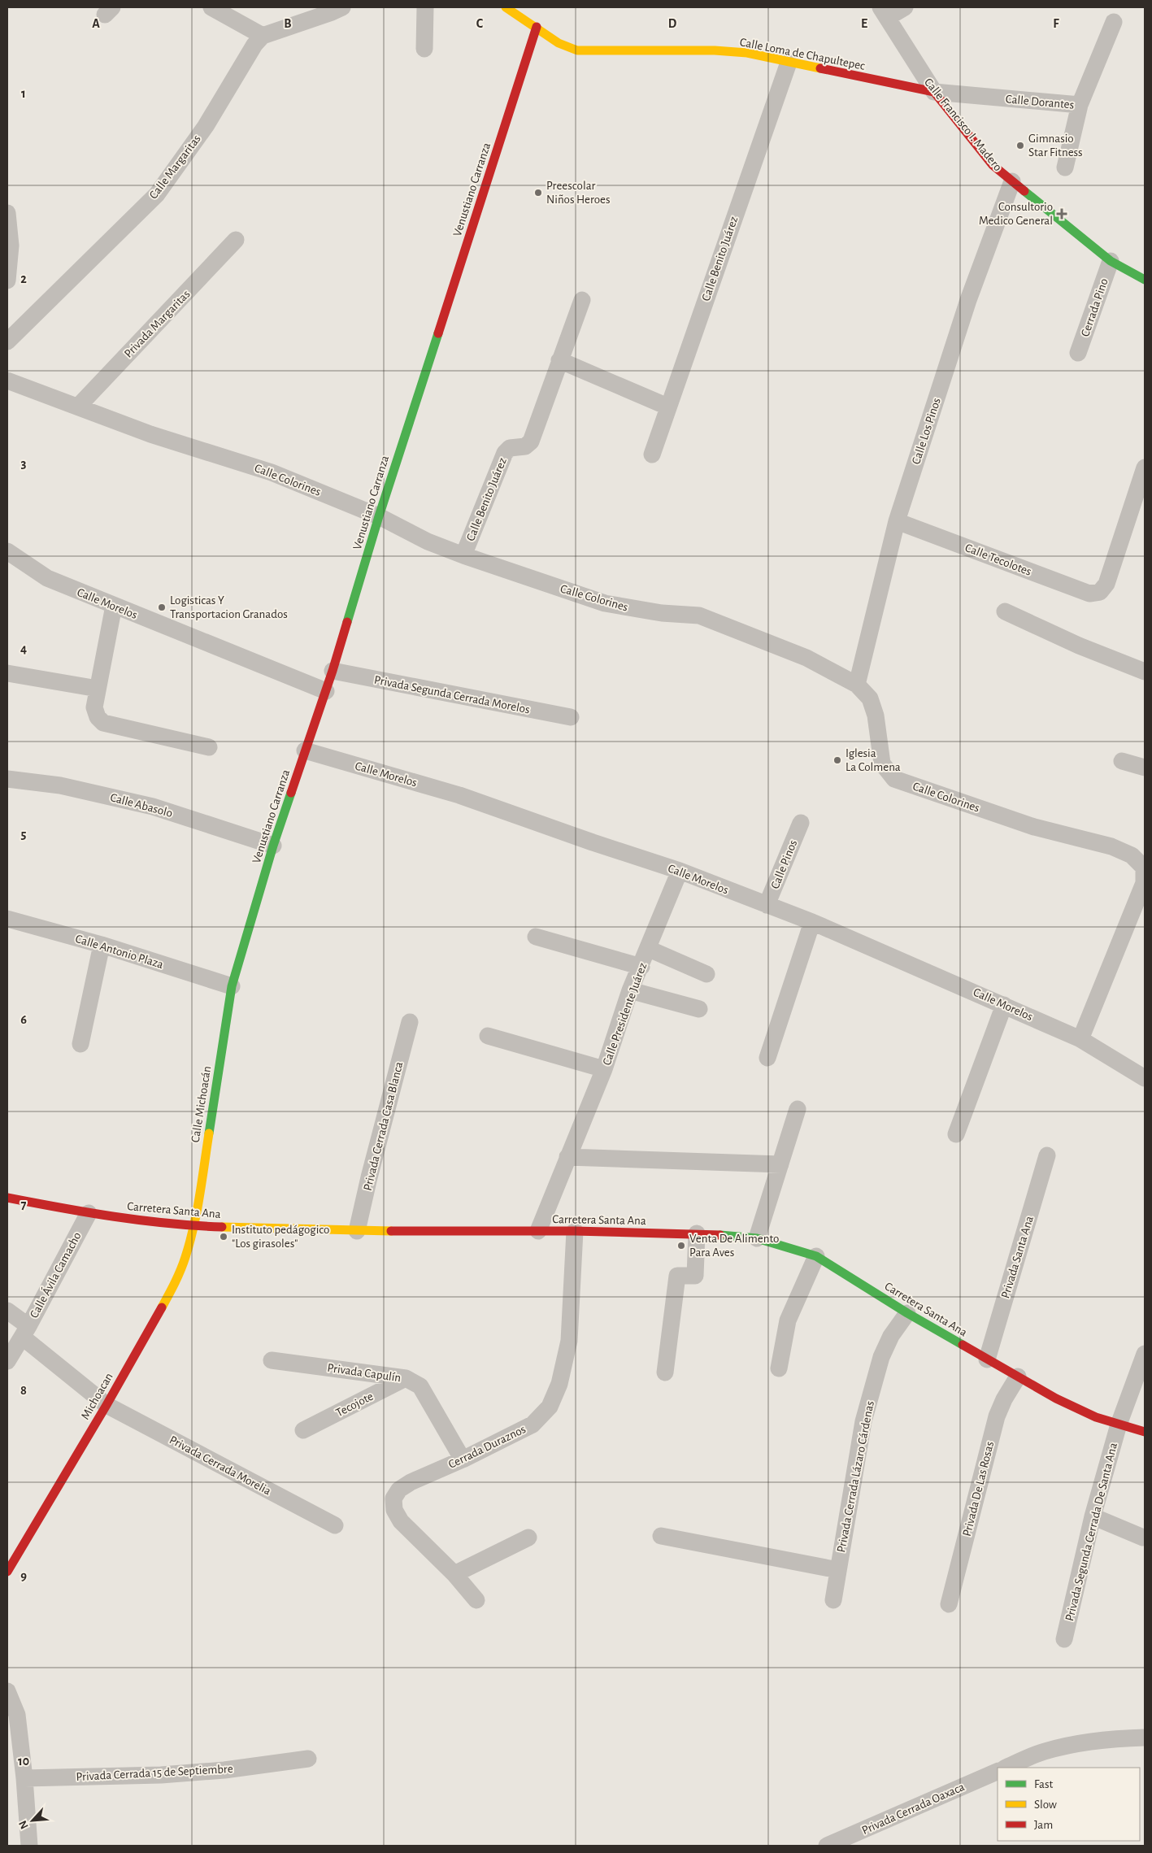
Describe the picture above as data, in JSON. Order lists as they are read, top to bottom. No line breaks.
{"streets":{"street":["Calle Loma de Chapultepec","Calle Dorantes","Calle Francisco I. Madero","Calle Margaritas","Venustiano Carranza","Calle Benito Juárez","Cerrada Pino","Privada Margaritas","Calle Los Pinos","Calle Colorines","Calle Tecolotes","Calle Morelos","Privada Segunda Cerrada Morelos","Calle Abasolo","Calle Pinos","Calle Antonio Plaza","Calle Presidente Juárez","Calle Michoacán","Privada Cerrada Casa Blanca","Carretera Santa Ana","Privada Santa Ana","Calle Ávila Camacho","Privada Capulín","Michoacan","Tecojote","Cerrada Duraznos","Privada Cerrada Morelia","Privada Cerrada Lázaro Cárdenas","Privada De Las Rosas","Privada Segunda Cerrada De Santa Ana","Privada Cerrada 15 de Septiembre","Privada Cerrada Oaxaca"]},"crossings":[["Calle Loma de Chapultepec","Calle Dorantes"],["Calle Loma de Chapultepec","Calle Francisco I. Madero"],["Calle Loma de Chapultepec","Venustiano Carranza"],["Calle Loma de Chapultepec","Calle Benito Juárez"],["Calle Dorantes","Calle Francisco I. Madero"],["Calle Francisco I. Madero","Cerrada Pino"],["Calle Francisco I. Madero","Calle Los Pinos"],["Venustiano Carranza","Calle Colorines"],["Venustiano Carranza","Calle Morelos"],["Venustiano Carranza","Privada Segunda Cerrada Morelos"],["Venustiano Carranza","Calle Abasolo"],["Venustiano Carranza","Calle Antonio Plaza"],["Venustiano Carranza","Calle Michoacán"],["Calle Benito Juárez","Calle Colorines"],["Privada Margaritas","Calle Colorines"],["Calle Los Pinos","Calle Colorines"],["Calle Los Pinos","Calle Tecolotes"],["Calle Colorines","Calle Morelos"],["Calle Morelos","Calle Pinos"],["Calle Morelos","Calle Presidente Juárez"],["Calle Antonio Plaza","Calle Michoacán"],["Calle Presidente Juárez","Carretera Santa Ana"],["Calle Michoacán","Carretera Santa Ana"],["Calle Michoacán","Michoacan"],["Privada Cerrada Casa Blanca","Carretera Santa Ana"],["Carretera Santa Ana","Privada Santa Ana"],["Carretera Santa Ana","Calle Ávila Camacho"],["Carretera Santa Ana","Michoacan"],["Carretera Santa Ana","Cerrada Duraznos"],["Carretera Santa Ana","Privada Cerrada Lázaro Cárdenas"],["Carretera Santa Ana","Privada De Las Rosas"],["Carretera Santa Ana","Privada Segunda Cerrada De Santa Ana"],["Privada Capulín","Tecojote"],["Privada Capulín","Cerrada Duraznos"],["Michoacan","Privada Cerrada Morelia"]],"places":{"other":["Gimnasio Star Fitness","Preescolar Niños Heroes","Logisticas Y Transportacion Granados","Iglesia La Colmena","Instituto pedágogico \"Los girasoles\"","Venta De Alimento Para Aves"],"health":["Consultorio Medico General"]},"legend":["Fast","Slow","Jam"],"north":"bottom left","grid":{"columns":["A","B","C","D","E","F"],"rows":["1","2","3","4","5","6","7","8","9","10"]}}
